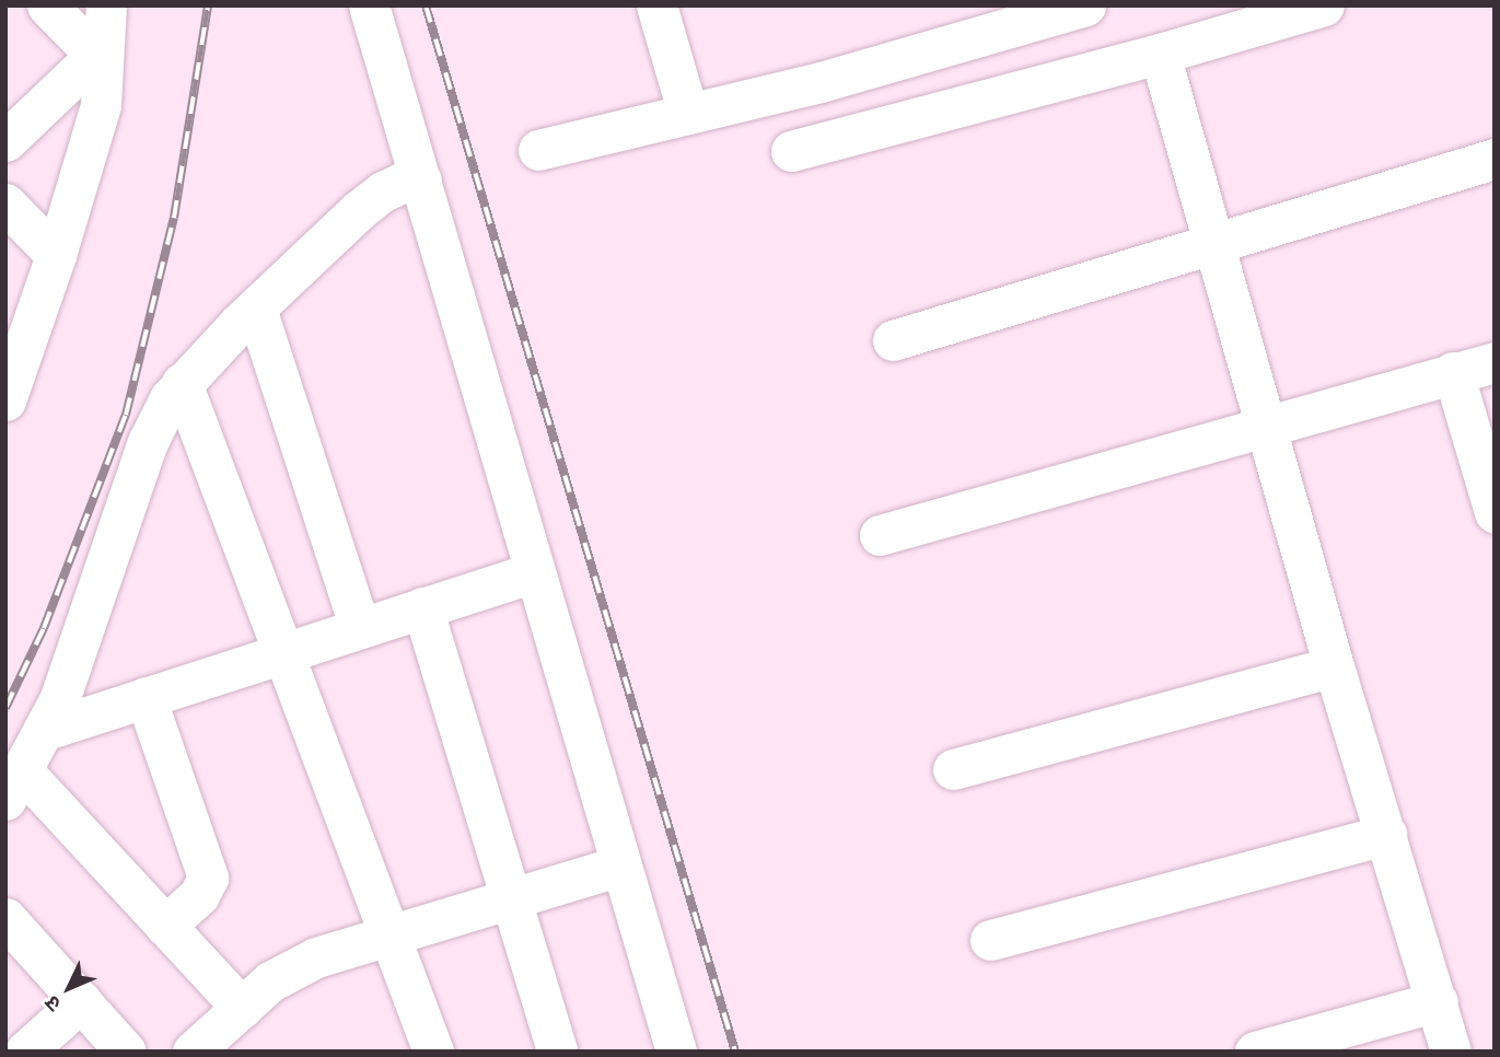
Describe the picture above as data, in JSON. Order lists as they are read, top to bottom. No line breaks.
{"north":"bottom left"}
